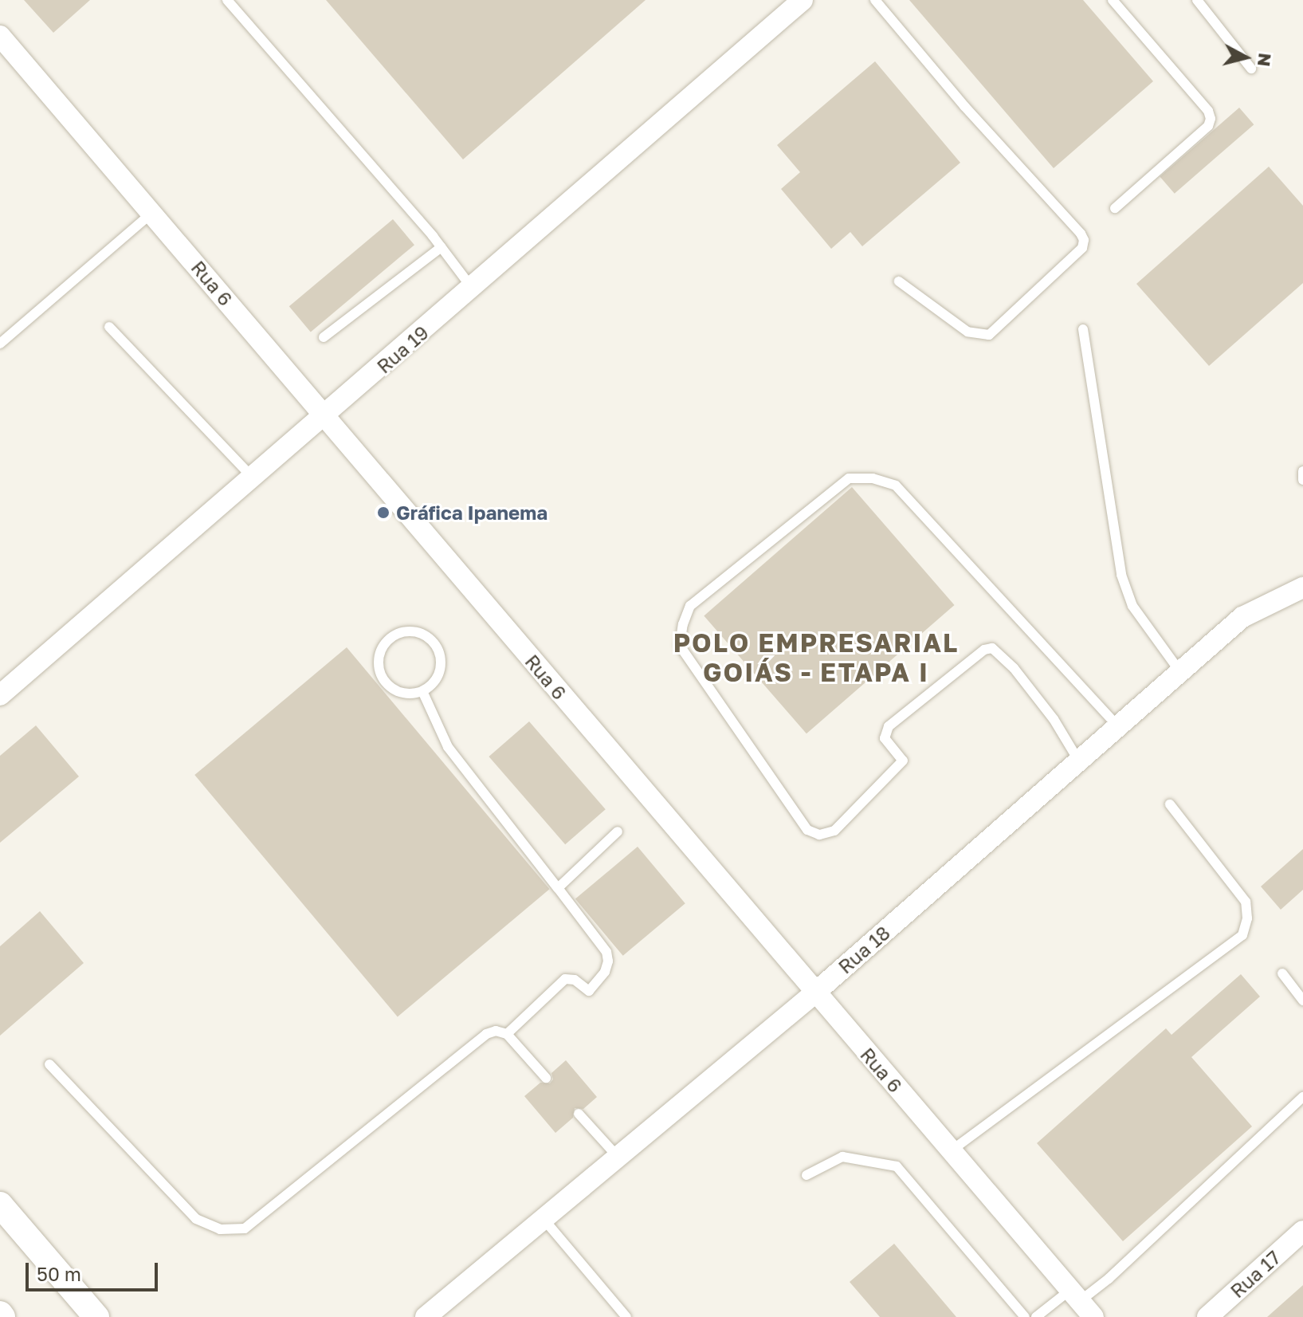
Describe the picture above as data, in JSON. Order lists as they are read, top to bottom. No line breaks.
{"streets":{"street":["Rua 6","Rua 19","Rua 18","Rua 17"]},"crossings":[["Rua 6","Rua 19"],["Rua 6","Rua 18"]],"districts":["POLO EMPRESARIAL GOIÁS - ETAPA I"],"places":["Gráfica Ipanema"],"scale_bar":"50 m","north":"right"}
